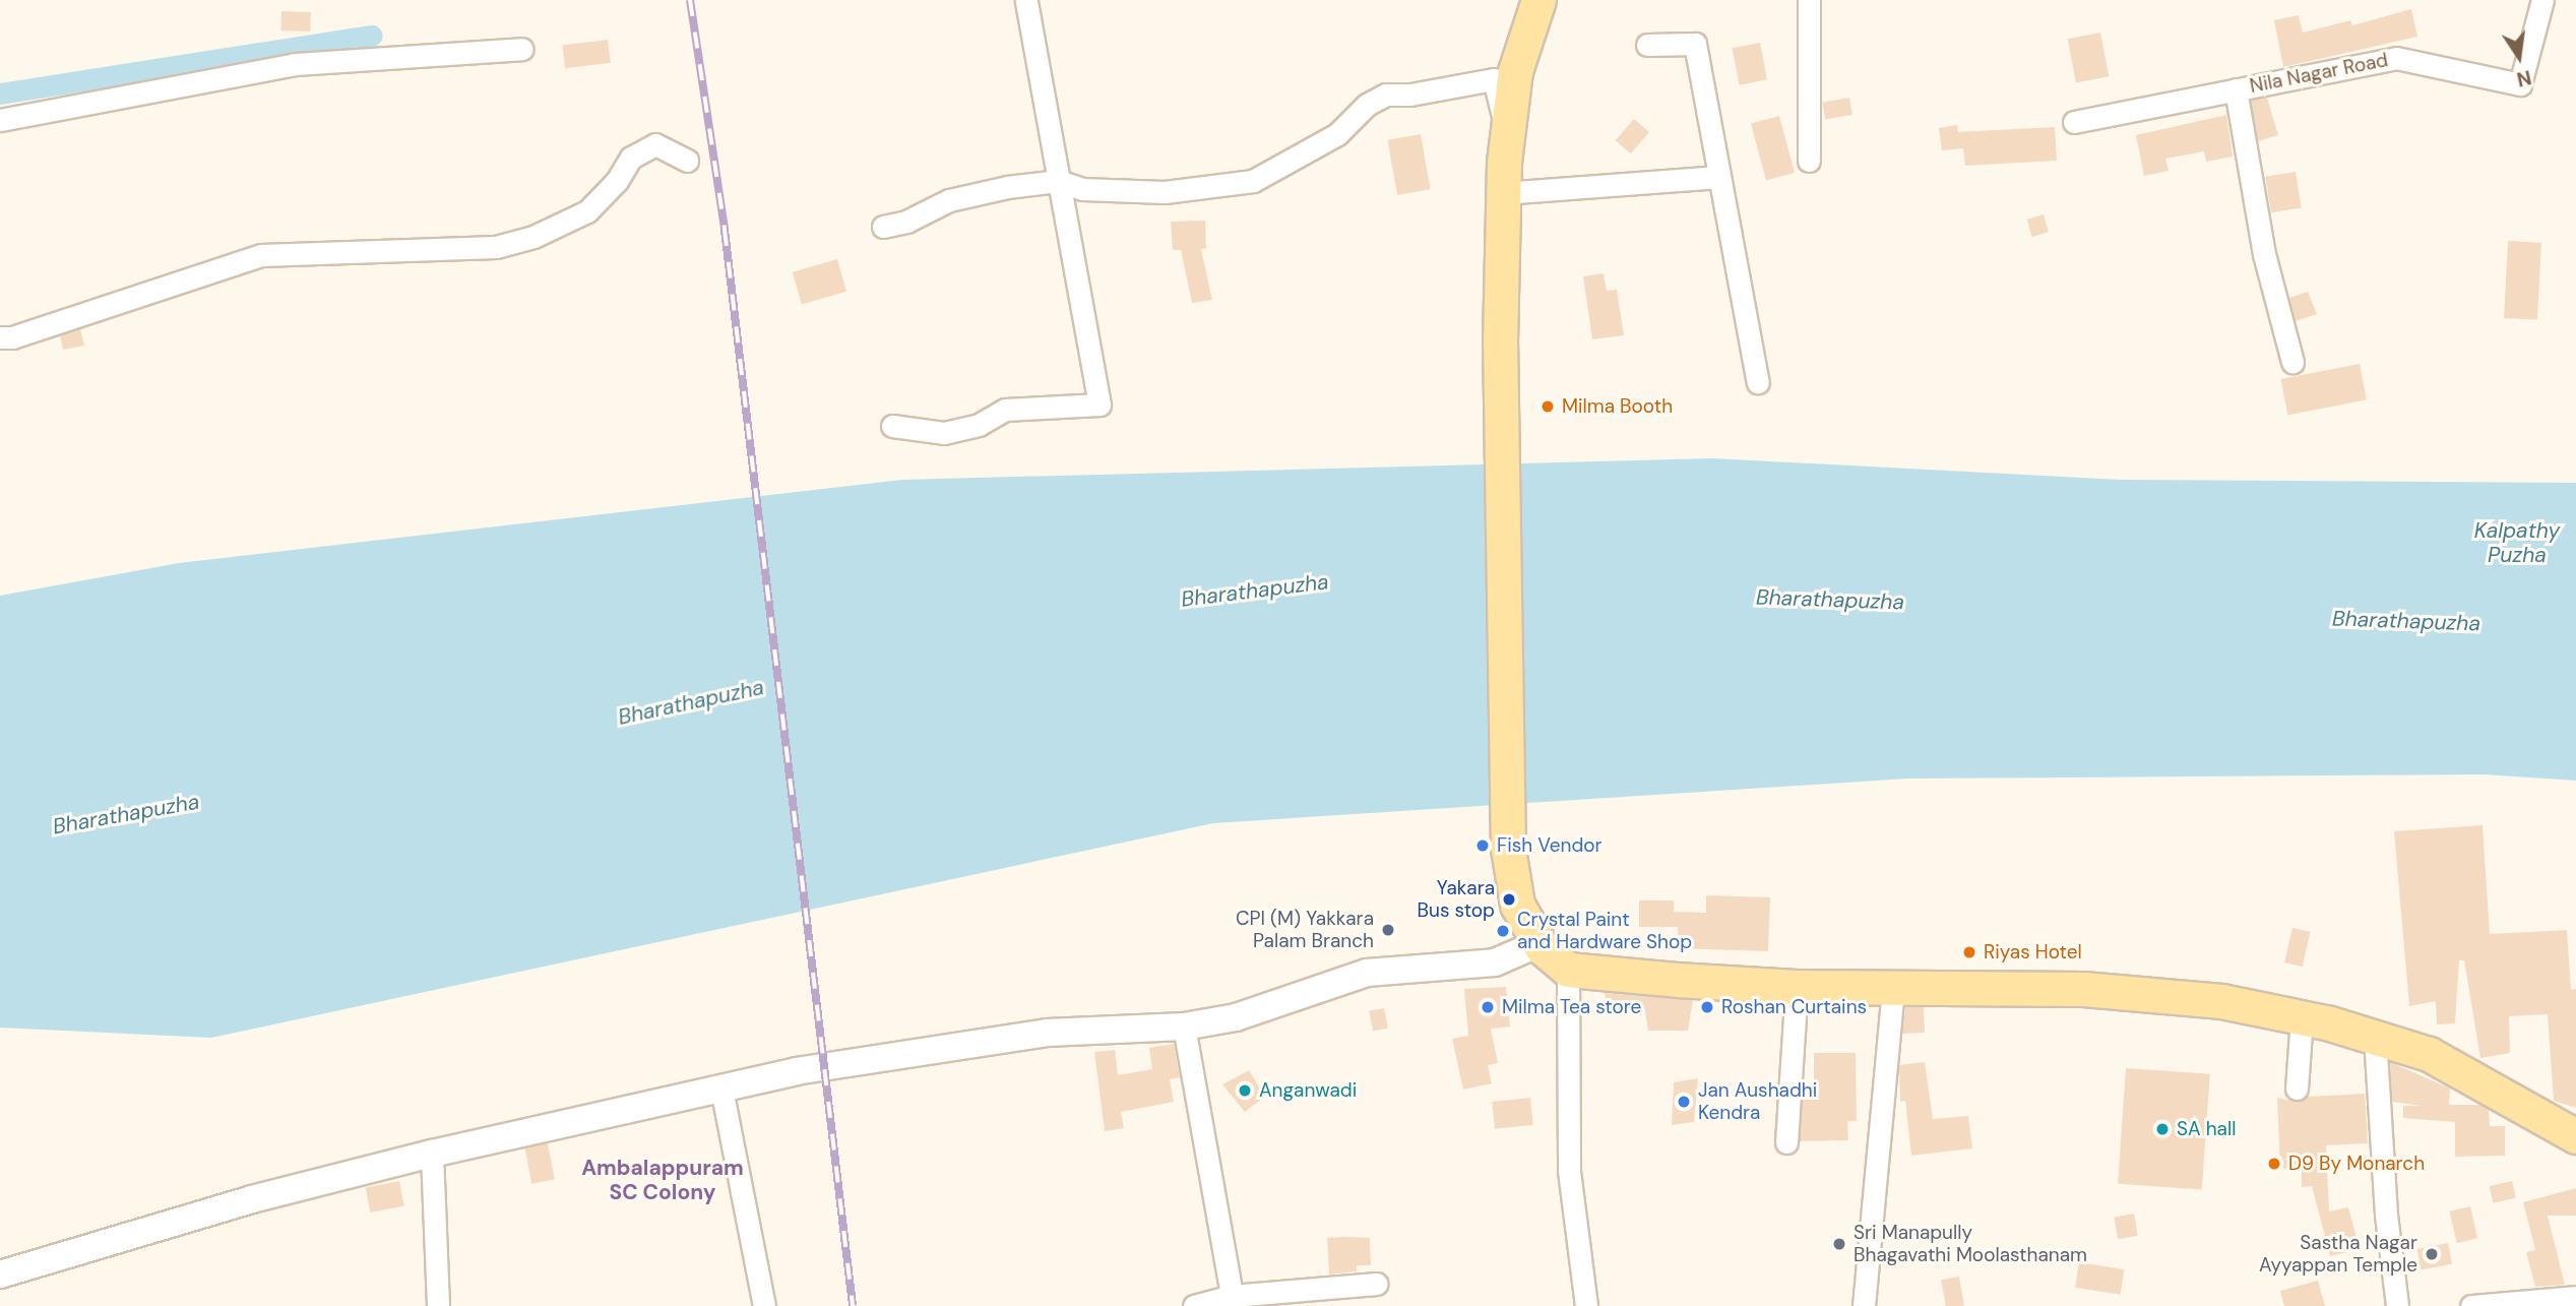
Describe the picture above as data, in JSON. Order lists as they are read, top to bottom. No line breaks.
{"streets":{"street":["Nila Nagar Road"]},"districts":["Ambalappuram SC Colony"],"water":["Kalpathy Puzha","Bharathapuzha"],"places":["Milma Booth","Fish Vendor","Yakara Bus stop","CPI (M) Yakkara Palam Branch","Crystal Paint and Hardware Shop","Riyas Hotel","Milma Tea store","Roshan Curtains","Anganwadi","Jan Aushadhi Kendra","SA hall","D9 By Monarch","Sri Manapully Bhagavathi Moolasthanam","Sastha Nagar Ayyappan Temple"],"north":"bottom"}
